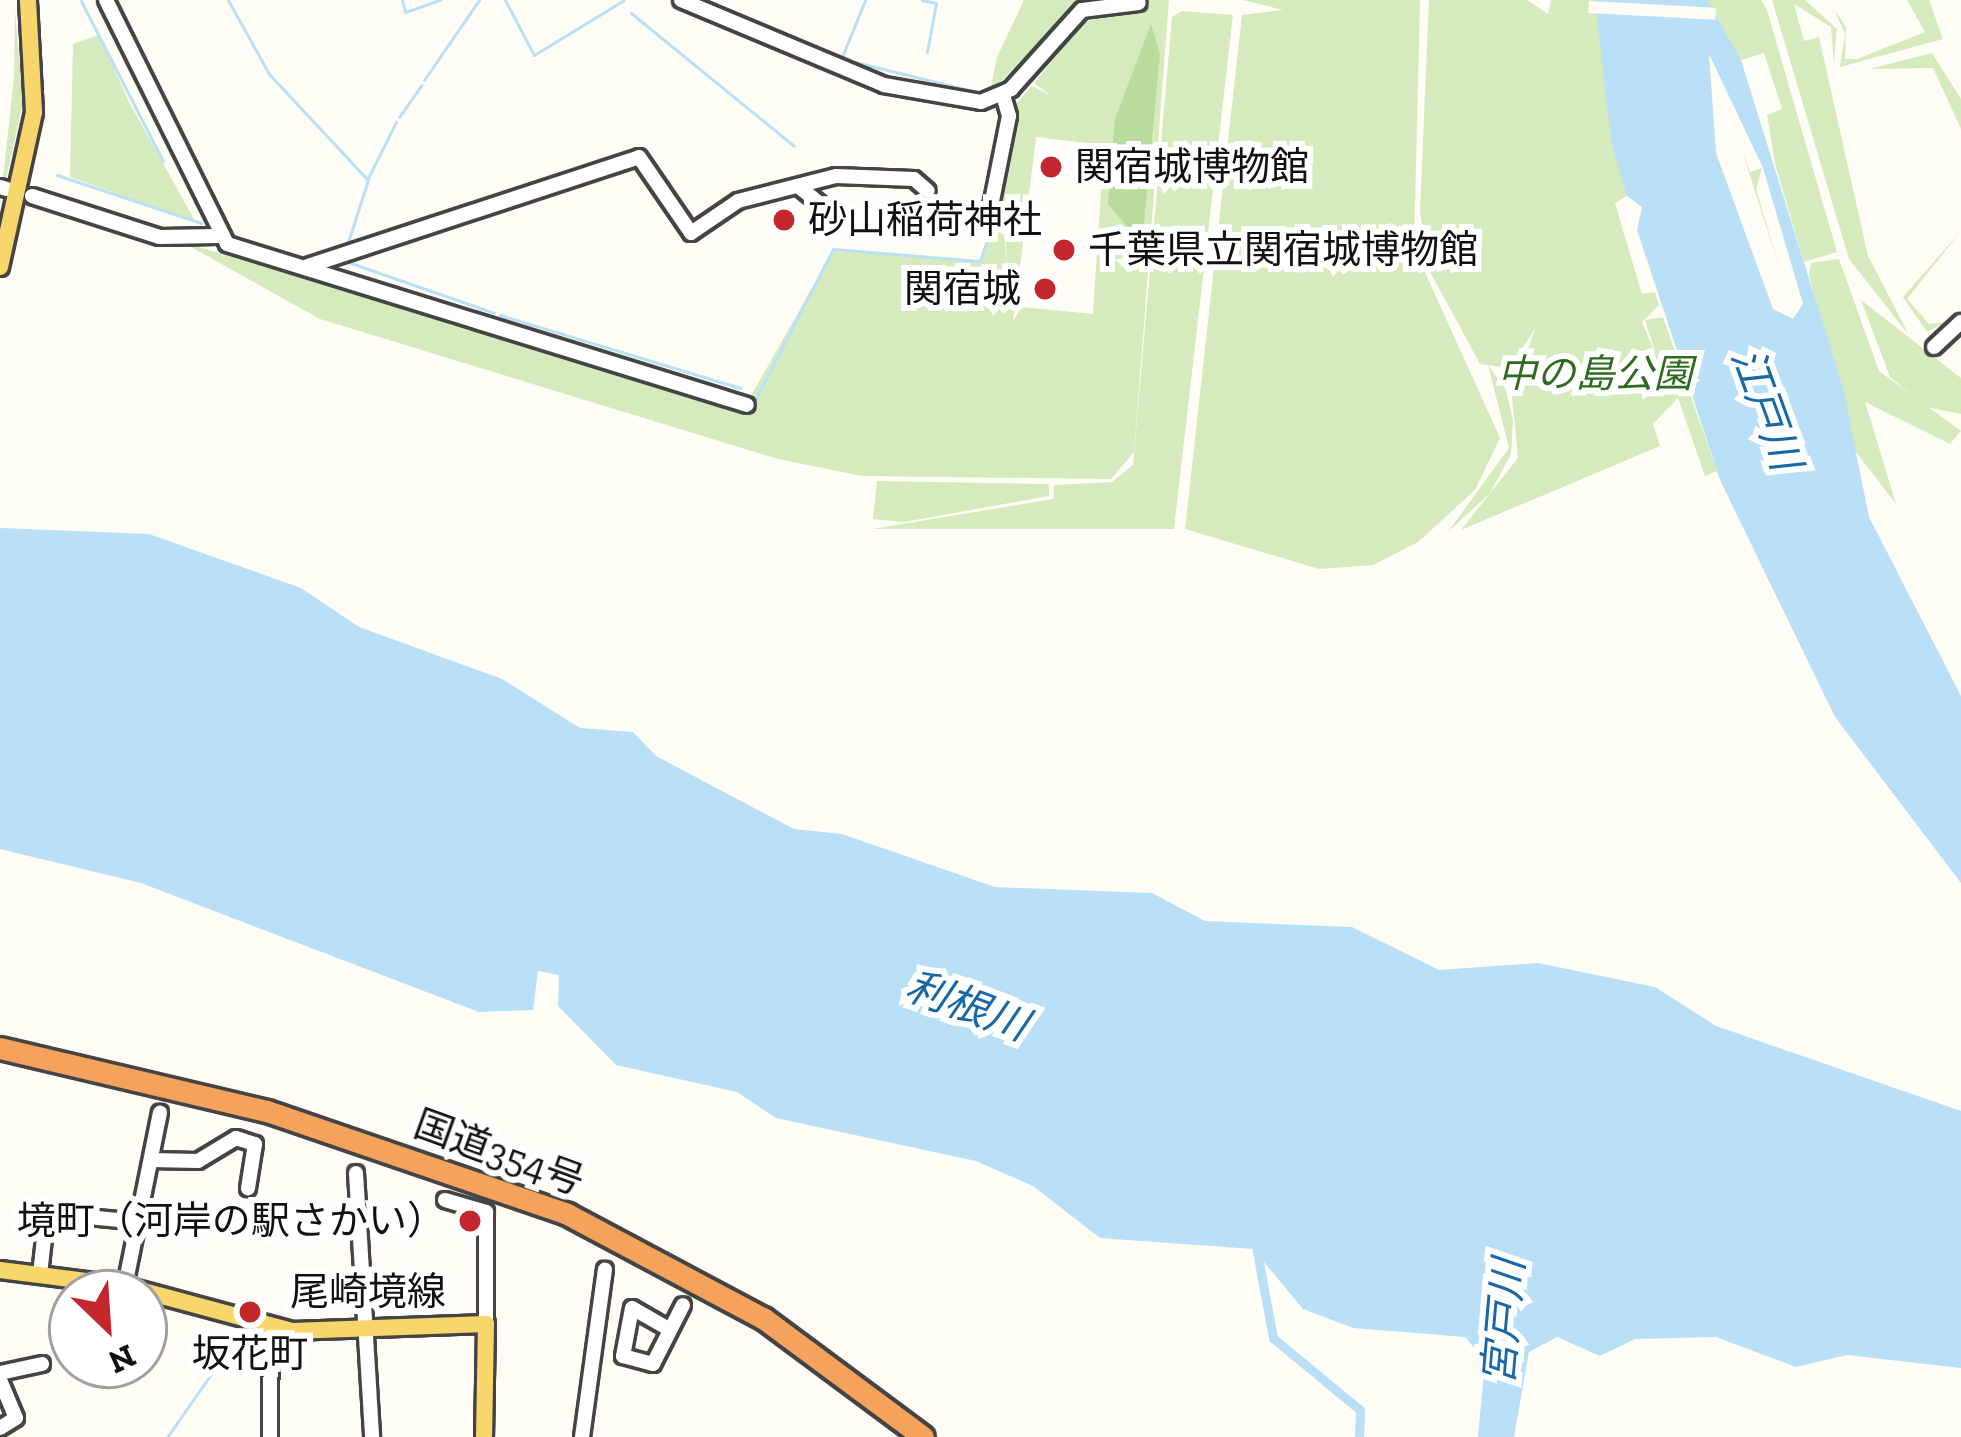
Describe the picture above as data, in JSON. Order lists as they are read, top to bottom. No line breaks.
{"streets":{"highway":["国道354号"],"main road":["尾崎境線"]},"water":["江戸川","利根川","宮戸川"],"parks":["中の島公園"],"places":["関宿城博物館","砂山稲荷神社","千葉県立関宿城博物館","関宿城","境町（河岸の駅さかい）","坂花町"],"north":"bottom right"}
